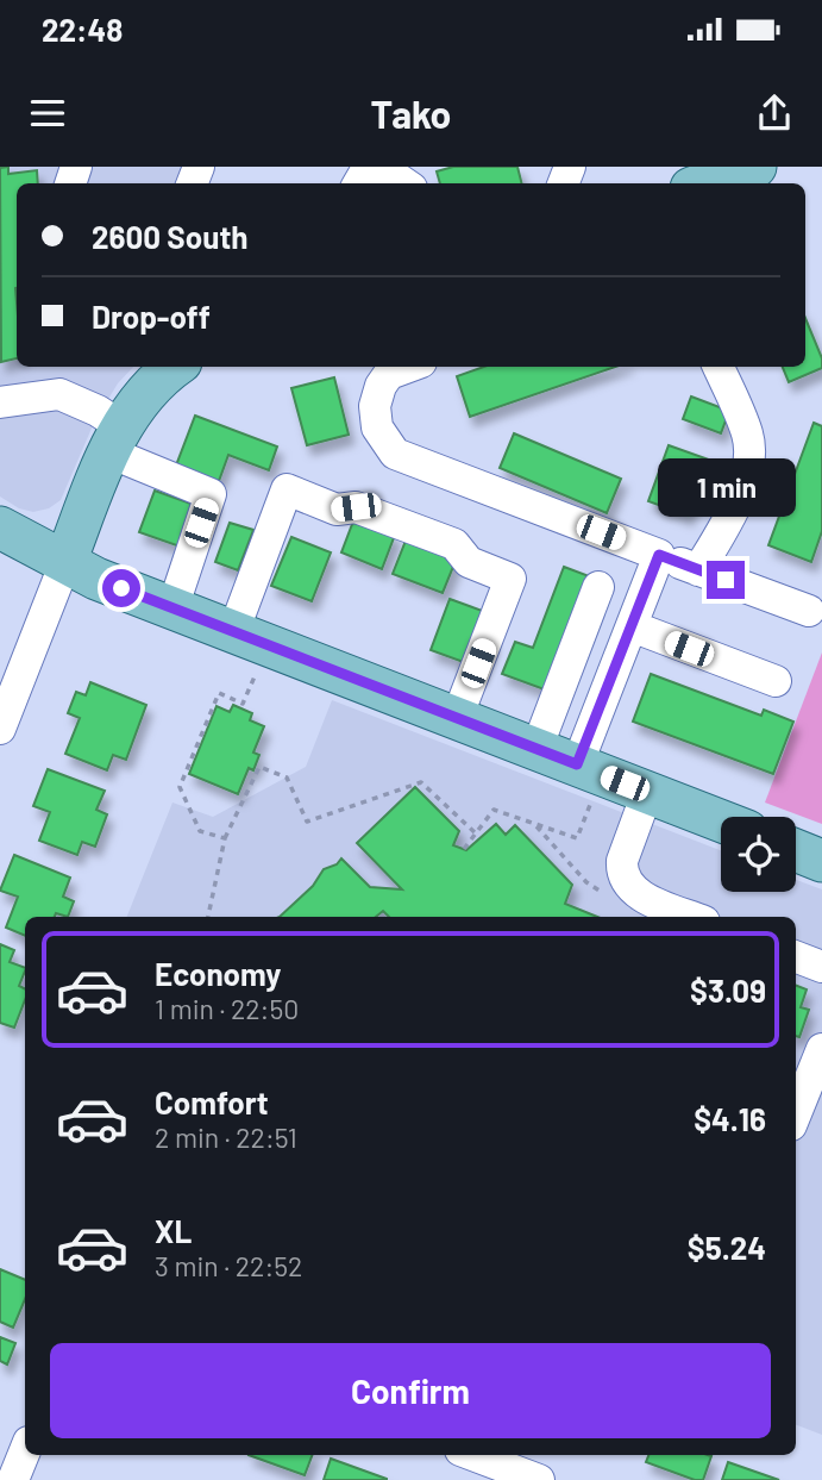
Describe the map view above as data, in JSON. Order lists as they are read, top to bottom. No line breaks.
{"page":{"status":"22:48","header":"Tako","banner":["2600 South","Drop-off"],"bubble":"1 min","list":[{"name":"Economy","note":"1 min · 22:50","value":"$3.09"},{"name":"Comfort","note":"2 min · 22:51","value":"$4.16"},{"name":"XL","note":"3 min · 22:52","value":"$5.24"}],"buttons":"Confirm"}}
